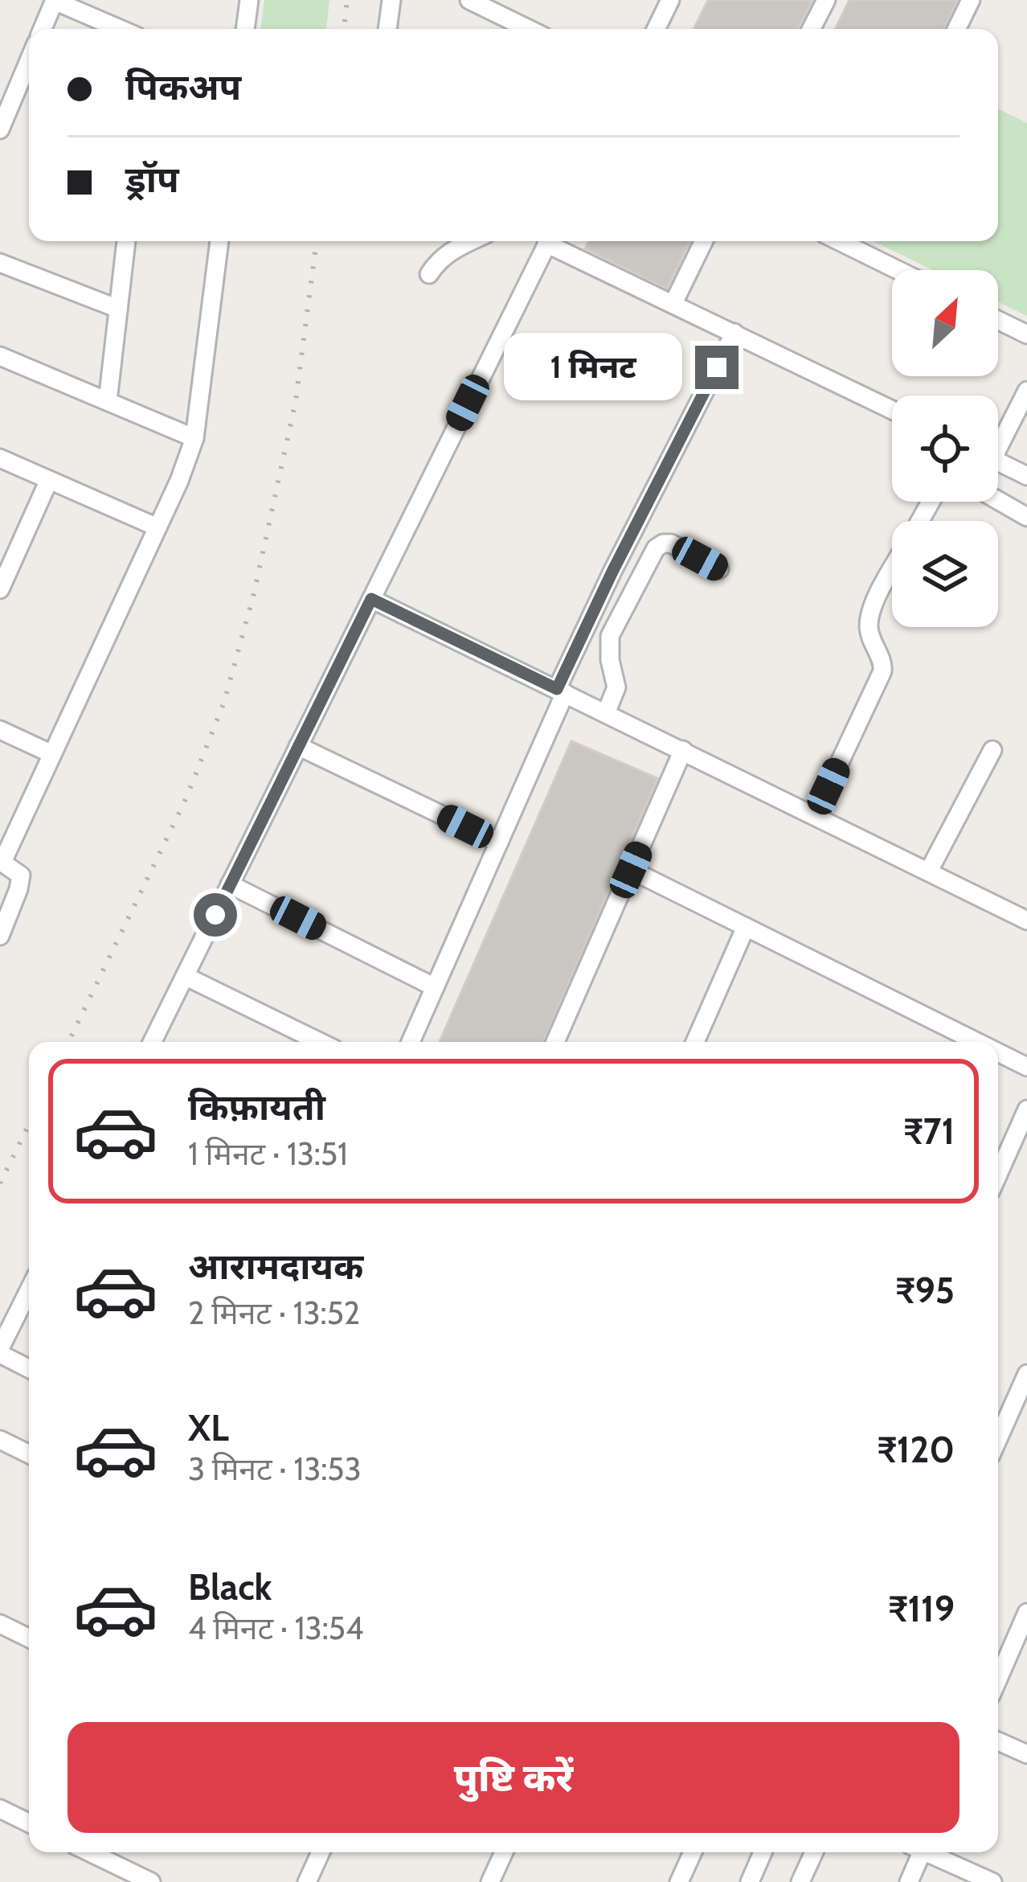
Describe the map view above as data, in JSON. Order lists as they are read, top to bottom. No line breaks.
{"north":"top right","page":{"banner":["पिकअप","ड्रॉप"],"bubble":"1 मिनट","list":[{"name":"किफ़ायती","note":"1 मिनट · 13:51","value":"₹71"},{"name":"आरामदायक","note":"2 मिनट · 13:52","value":"₹95"},{"name":"XL","note":"3 मिनट · 13:53","value":"₹120"},{"name":"Black","note":"4 मिनट · 13:54","value":"₹119"}],"buttons":"पुष्टि करें"}}
